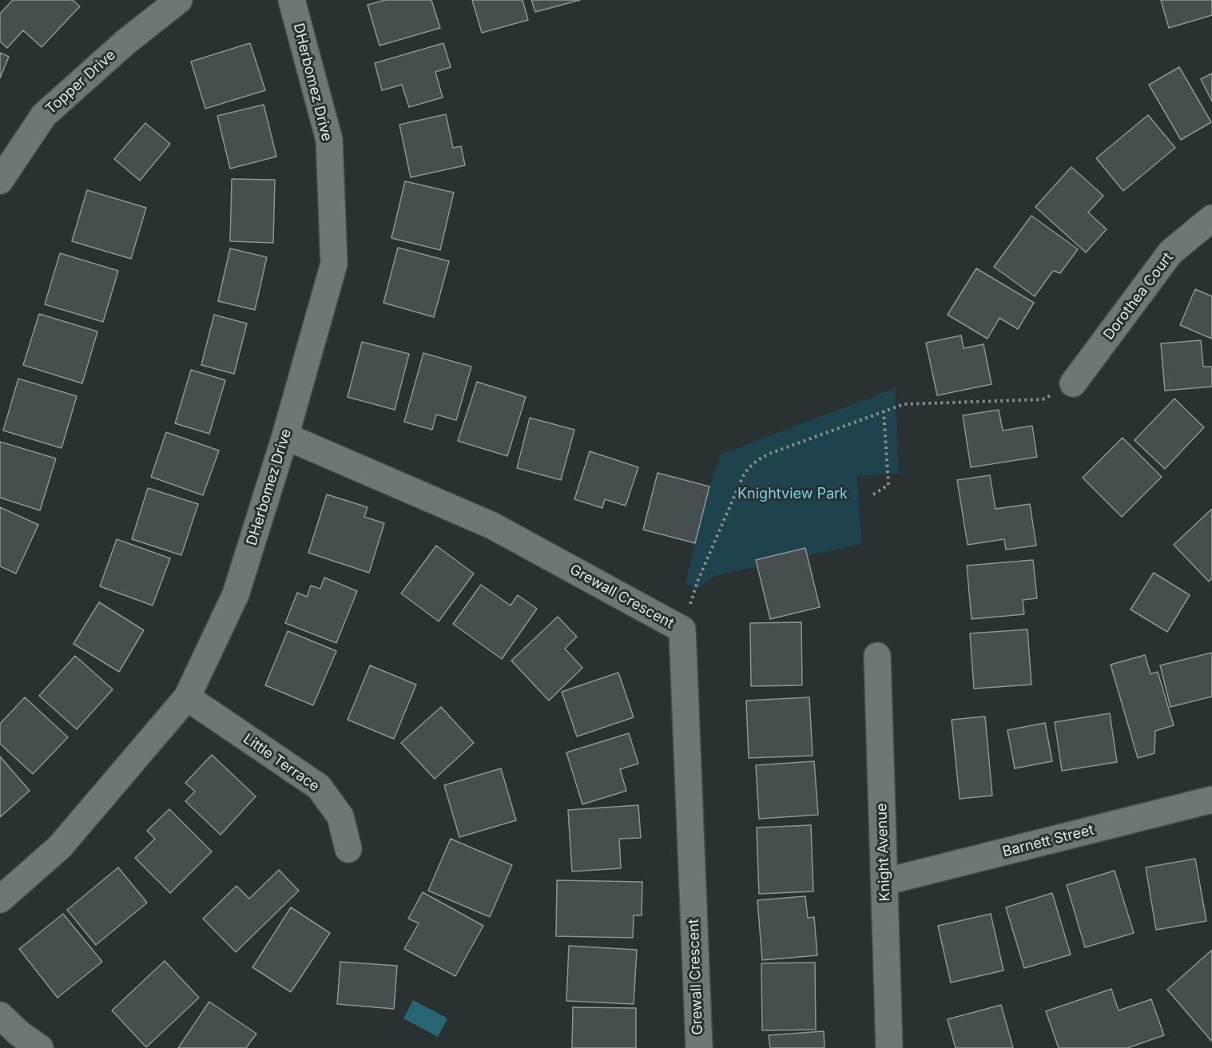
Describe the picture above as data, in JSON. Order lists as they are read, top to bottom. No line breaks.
{"streets":{"street":["Topper Drive","DHerbomez Drive","Dorothea Court","Grewall Crescent","Little Terrace","Barnett Street","Knight Avenue"]},"crossings":[["DHerbomez Drive","Grewall Crescent"],["DHerbomez Drive","Little Terrace"],["Barnett Street","Knight Avenue"]],"parks":["Knightview Park"]}
